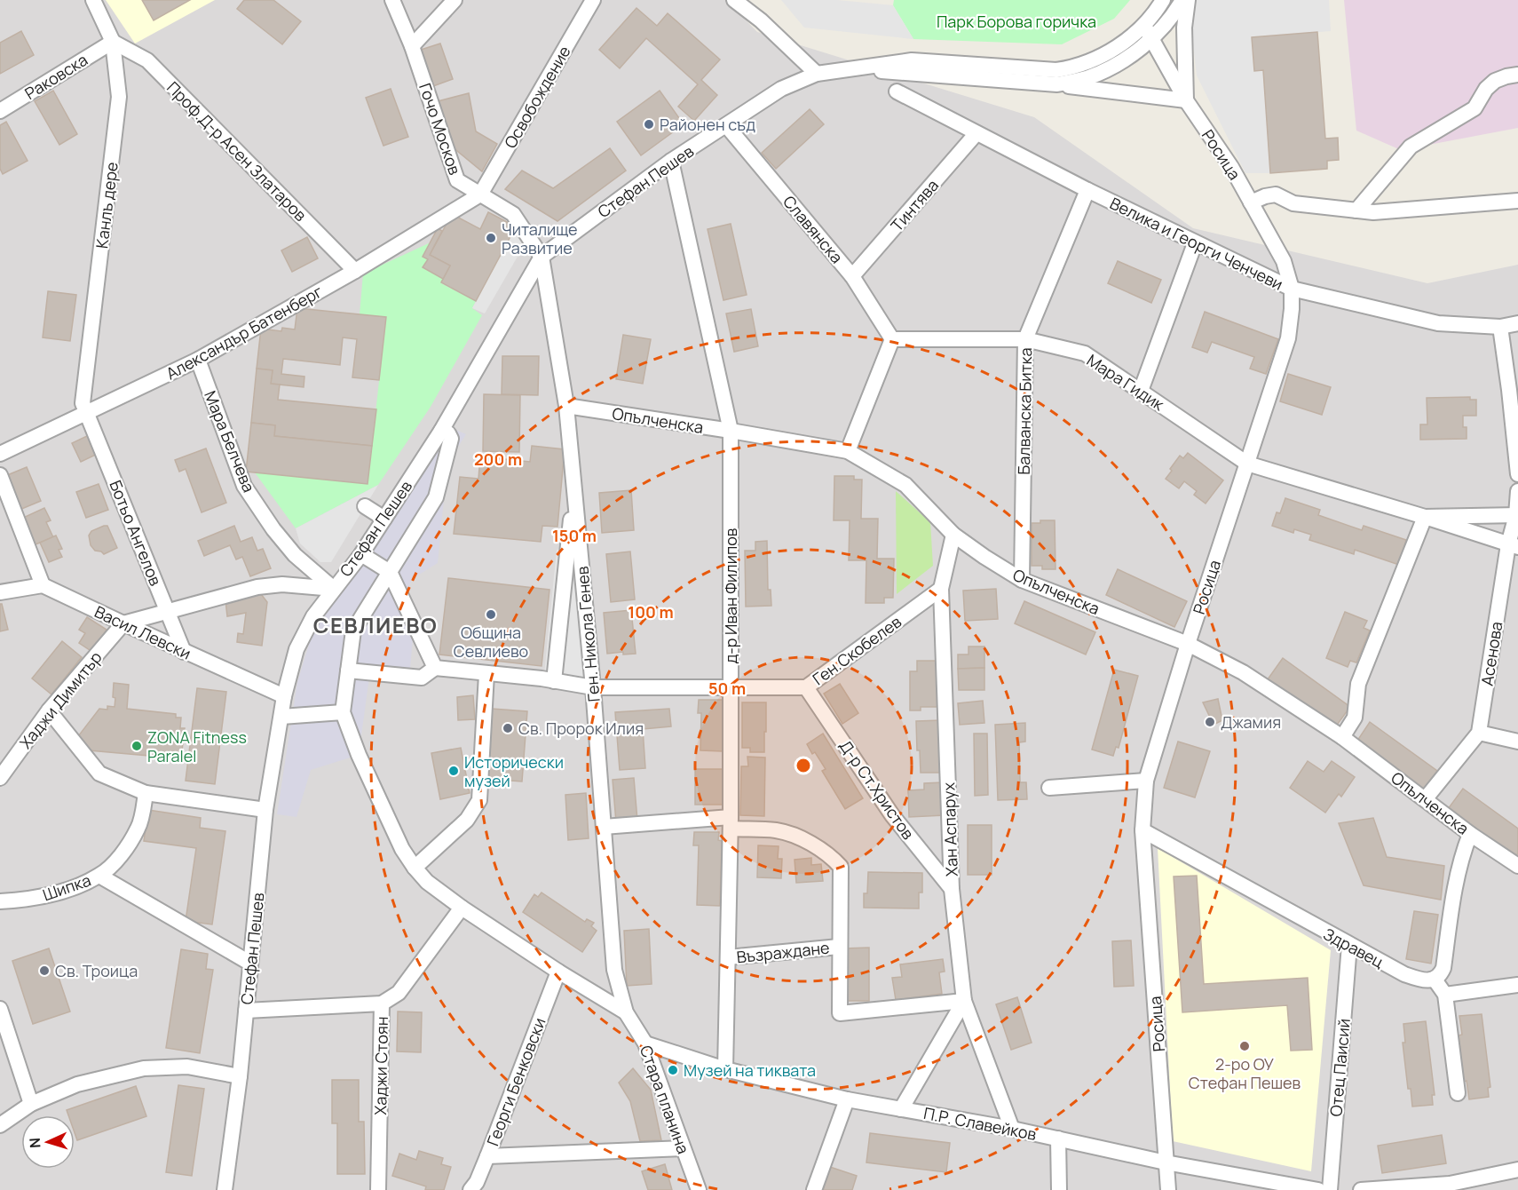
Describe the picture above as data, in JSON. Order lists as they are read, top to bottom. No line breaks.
{"streets":{"street":["Раковска","Освобождение","Гочо Москов","Проф.Д-р Асен Златаров","Росица","Стефан Пешев","Канлъ дере","Тинтява","Славянска","Велика и Георги Ченчеви","Александър Батенберг","Мара Гидик","Балванска Битка","Опълченска","Мара Белчева","Ботьо Ангелов","д-р Иван Филипов","Васил Левски","Ген. Никола Генев","Ген.Скобелев","Асенова","Хаджи Димитър","Д-р Ст.Христов","Хан Аспарух","Шипка","Здравец","Възраждане","Хаджи Стоян","Отец Паисий","Георги Бенковски","Стара планина","П.Р. Славейков"]},"crossings":[["Раковска","Проф.Д-р Асен Златаров"],["Раковска","Канлъ дере"],["Освобождение","Гочо Москов"],["Освобождение","Александър Батенберг"],["Гочо Москов","Стефан Пешев"],["Гочо Москов","Александър Батенберг"],["Гочо Москов","Ген. Никола Генев"],["Проф.Д-р Асен Златаров","Канлъ дере"],["Проф.Д-р Асен Златаров","Александър Батенберг"],["Росица","Стефан Пешев"],["Росица","Велика и Георги Ченчеви"],["Росица","Мара Гидик"],["Росица","Опълченска"],["Росица","Здравец"],["Росица","П.Р. Славейков"],["Стефан Пешев","Славянска"],["Стефан Пешев","Мара Белчева"],["Стефан Пешев","д-р Иван Филипов"],["Стефан Пешев","Васил Левски"],["Стефан Пешев","Ген. Никола Генев"],["Канлъ дере","Александър Батенберг"],["Канлъ дере","Ботьо Ангелов"],["Тинтява","Славянска"],["Тинтява","Велика и Георги Ченчеви"],["Славянска","Мара Гидик"],["Велика и Георги Ченчеви","Балванска Битка"],["Александър Батенберг","Мара Белчева"],["Александър Батенберг","Ботьо Ангелов"],["Мара Гидик","Балванска Битка"],["Мара Гидик","Асенова"],["Балванска Битка","Опълченска"],["Опълченска","д-р Иван Филипов"],["Опълченска","Ген. Никола Генев"],["Опълченска","Хан Аспарух"],["Ботьо Ангелов","Васил Левски"],["д-р Иван Филипов","Ген.Скобелев"],["д-р Иван Филипов","Възраждане"],["д-р Иван Филипов","П.Р. Славейков"],["Васил Левски","Хаджи Димитър"],["Ген. Никола Генев","Ген.Скобелев"],["Ген. Никола Генев","Стара планина"],["Ген.Скобелев","Д-р Ст.Христов"],["Ген.Скобелев","Хан Аспарух"],["Д-р Ст.Христов","Хан Аспарух"],["Хан Аспарух","П.Р. Славейков"],["Здравец","Отец Паисий"],["Стара планина","П.Р. Славейков"]],"districts":["СЕВЛИЕВО"],"parks":["Парк Борова горичка"],"places":["Районен съд","Читалище Развитие","Община Севлиево","Джамия","Св. Пророк Илия","ZONA Fitness Paralel","Исторически музей","Св. Троица","2-ро ОУ Стефан Пешев","Музей на тиквата"],"north":"left","rings":["200 m","150 m","100 m","50 m"]}
